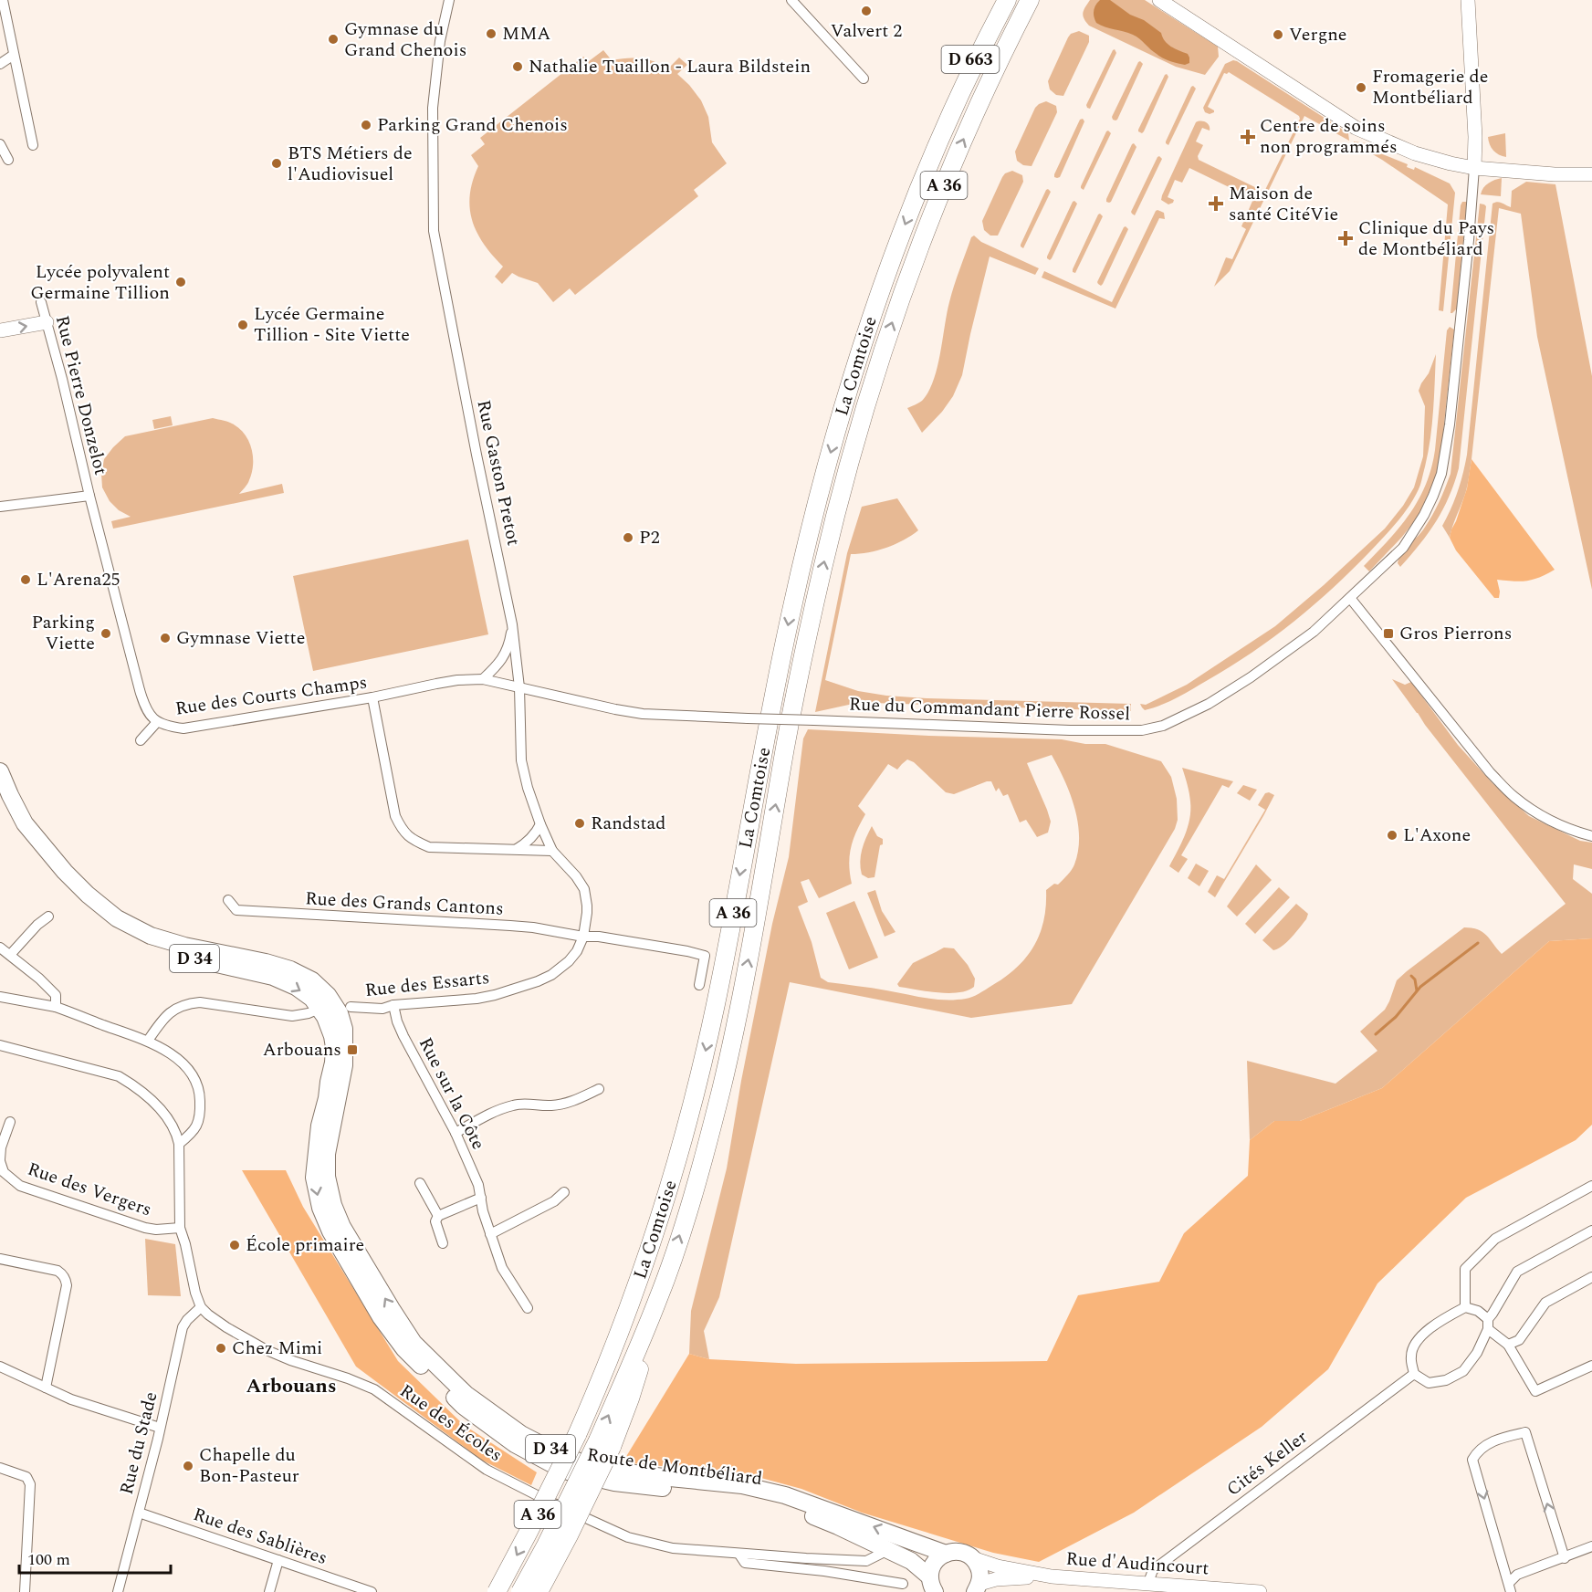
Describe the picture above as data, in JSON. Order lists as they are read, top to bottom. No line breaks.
{"streets":{"highway":["D 663","A 36","La Comtoise"],"main road":["D 34","Route de Montbéliard","Rue d'Audincourt"],"street":["Rue Pierre Donzelot","Rue Gaston Pretot","Rue des Courts Champs","Rue du Commandant Pierre Rossel","Rue des Grands Cantons","Rue des Essarts","Rue sur la Côte","Rue des Vergers","Rue des Écoles","Rue du Stade","Cités Keller","Rue des Sablières"]},"crossings":[["D 663","La Comtoise"],["Rue Pierre Donzelot","Rue des Courts Champs"],["Rue Gaston Pretot","Rue des Courts Champs"],["Rue Gaston Pretot","Rue du Commandant Pierre Rossel"],["Rue Gaston Pretot","Rue des Grands Cantons"],["Rue Gaston Pretot","Rue des Essarts"],["Rue des Courts Champs","Rue du Commandant Pierre Rossel"],["Rue des Grands Cantons","Rue des Essarts"],["D 34","Route de Montbéliard"],["Rue des Essarts","Rue sur la Côte"],["Rue des Écoles","Rue du Stade"],["Rue des Écoles","Route de Montbéliard"],["Rue du Stade","Rue des Sablières"],["Cités Keller","Rue d'Audincourt"],["Route de Montbéliard","Rue d'Audincourt"]],"districts":["Arbouans"],"places":{"other":["Valvert 2","MMA","Vergne","Gymnase du Grand Chenois","Nathalie Tuaillon - Laura Bildstein","Fromagerie de Montbéliard","Parking Grand Chenois","BTS Métiers de l'Audiovisuel","Lycée polyvalent Germaine Tillion","Lycée Germaine Tillion - Site Viette","P2","L'Arena25","Parking Viette","Gymnase Viette","Randstad","L'Axone","École primaire","Chez Mimi","Chapelle du Bon-Pasteur"],"health":["Centre de soins non programmés","Maison de santé CitéVie","Clinique du Pays de Montbéliard"],"transit":["Gros Pierrons","Arbouans"]},"scale_bar":"100 m"}
